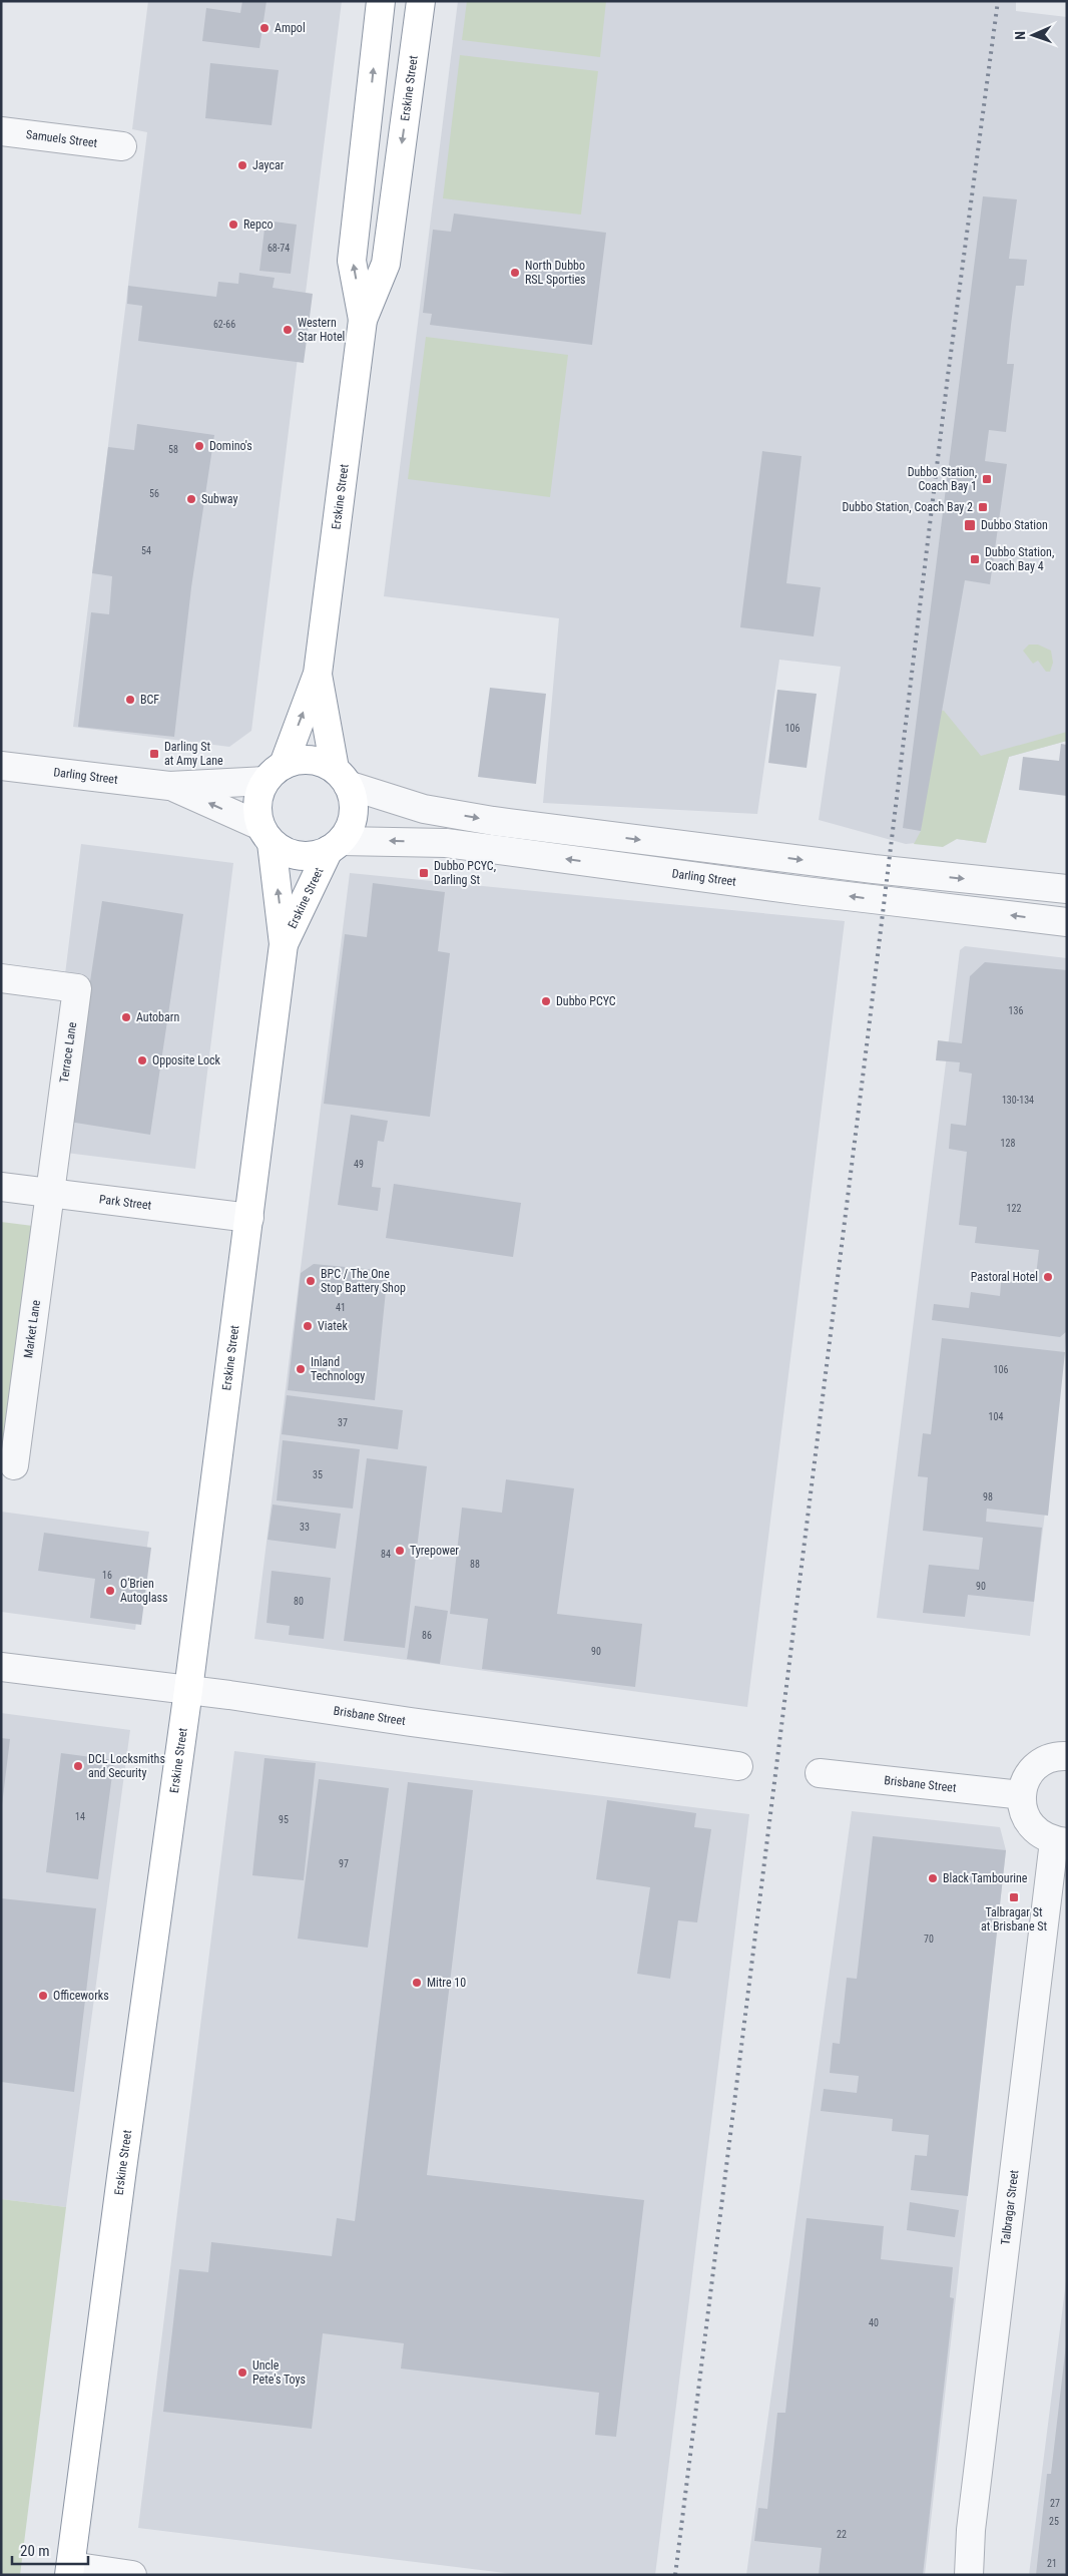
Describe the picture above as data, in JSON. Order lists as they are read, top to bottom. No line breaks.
{"streets":{"highway":["Erskine Street"],"street":["Samuels Street","Darling Street","Terrace Lane","Park Street","Market Lane","Brisbane Street","Talbragar Street"]},"crossings":[["Erskine Street","Darling Street"],["Erskine Street","Park Street"],["Erskine Street","Brisbane Street"],["Terrace Lane","Park Street"],["Terrace Lane","Market Lane"],["Park Street","Market Lane"]],"places":{"other":["Ampol","Jaycar","Repco","North Dubbo RSL Sporties","Western Star Hotel","Domino's","Subway","BCF","Dubbo PCYC","Autobarn","Opposite Lock","Pastoral Hotel","BPC / The One Stop Battery Shop","Viatek","Inland Technology","Tyrepower","O'Brien Autoglass","DCL Locksmiths and Security","Black Tambourine","Mitre 10","Officeworks","Uncle Pete's Toys"],"transit":["Dubbo Station, Coach Bay 1","Dubbo Station, Coach Bay 2","Dubbo Station","Dubbo Station, Coach Bay 4","Darling St at Amy Lane","Dubbo PCYC, Darling St","Talbragar St at Brisbane St"]},"house_numbers":["68-74","62-66","58","56","54","106","136","130-134","128","49","122","41","106","104","37","35","98","33","84","88","16","90","80","86","90","14","95","97","70","40","27","25","22","21"],"scale_bar":"20 m","north":"left"}
